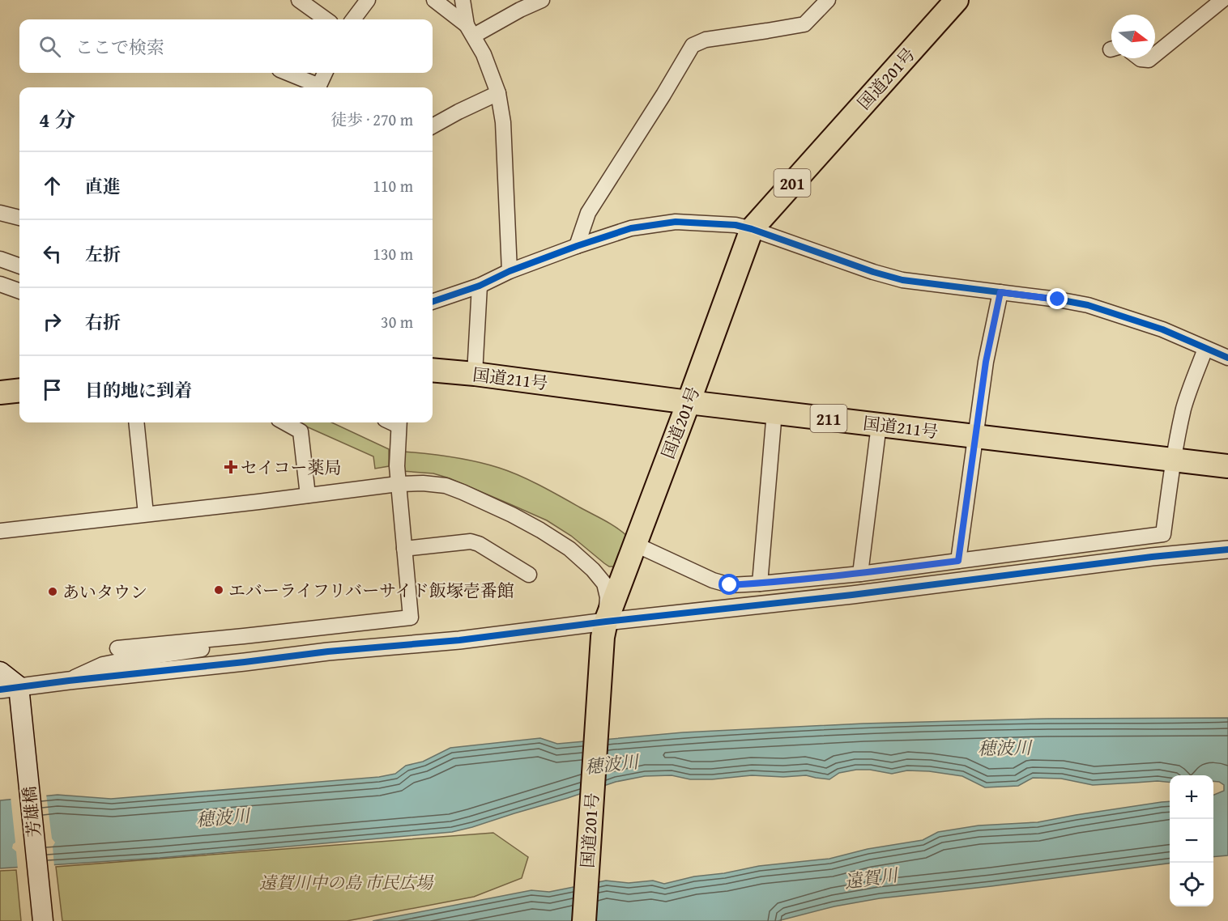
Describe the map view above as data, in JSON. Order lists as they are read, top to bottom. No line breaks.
{"streets":{"highway":["国道201号","201","国道211号","211"],"main road":["芳雄橋"]},"crossings":[["国道201号","国道211号"]],"water":["穂波川","遠賀川"],"parks":["遠賀川中の島 市民広場"],"places":{"health":["セイコー薬局"],"other":["エバーライフリバーサイド飯塚壱番館","あいタウン"]},"north":"right","page":{"search":"ここで検索","heading":["4 分","徒歩 · 270 m"],"list":[["直進","110 m"],["左折","130 m"],["右折","30 m"],"目的地に到着"],"map_buttons":["+","−"]}}
